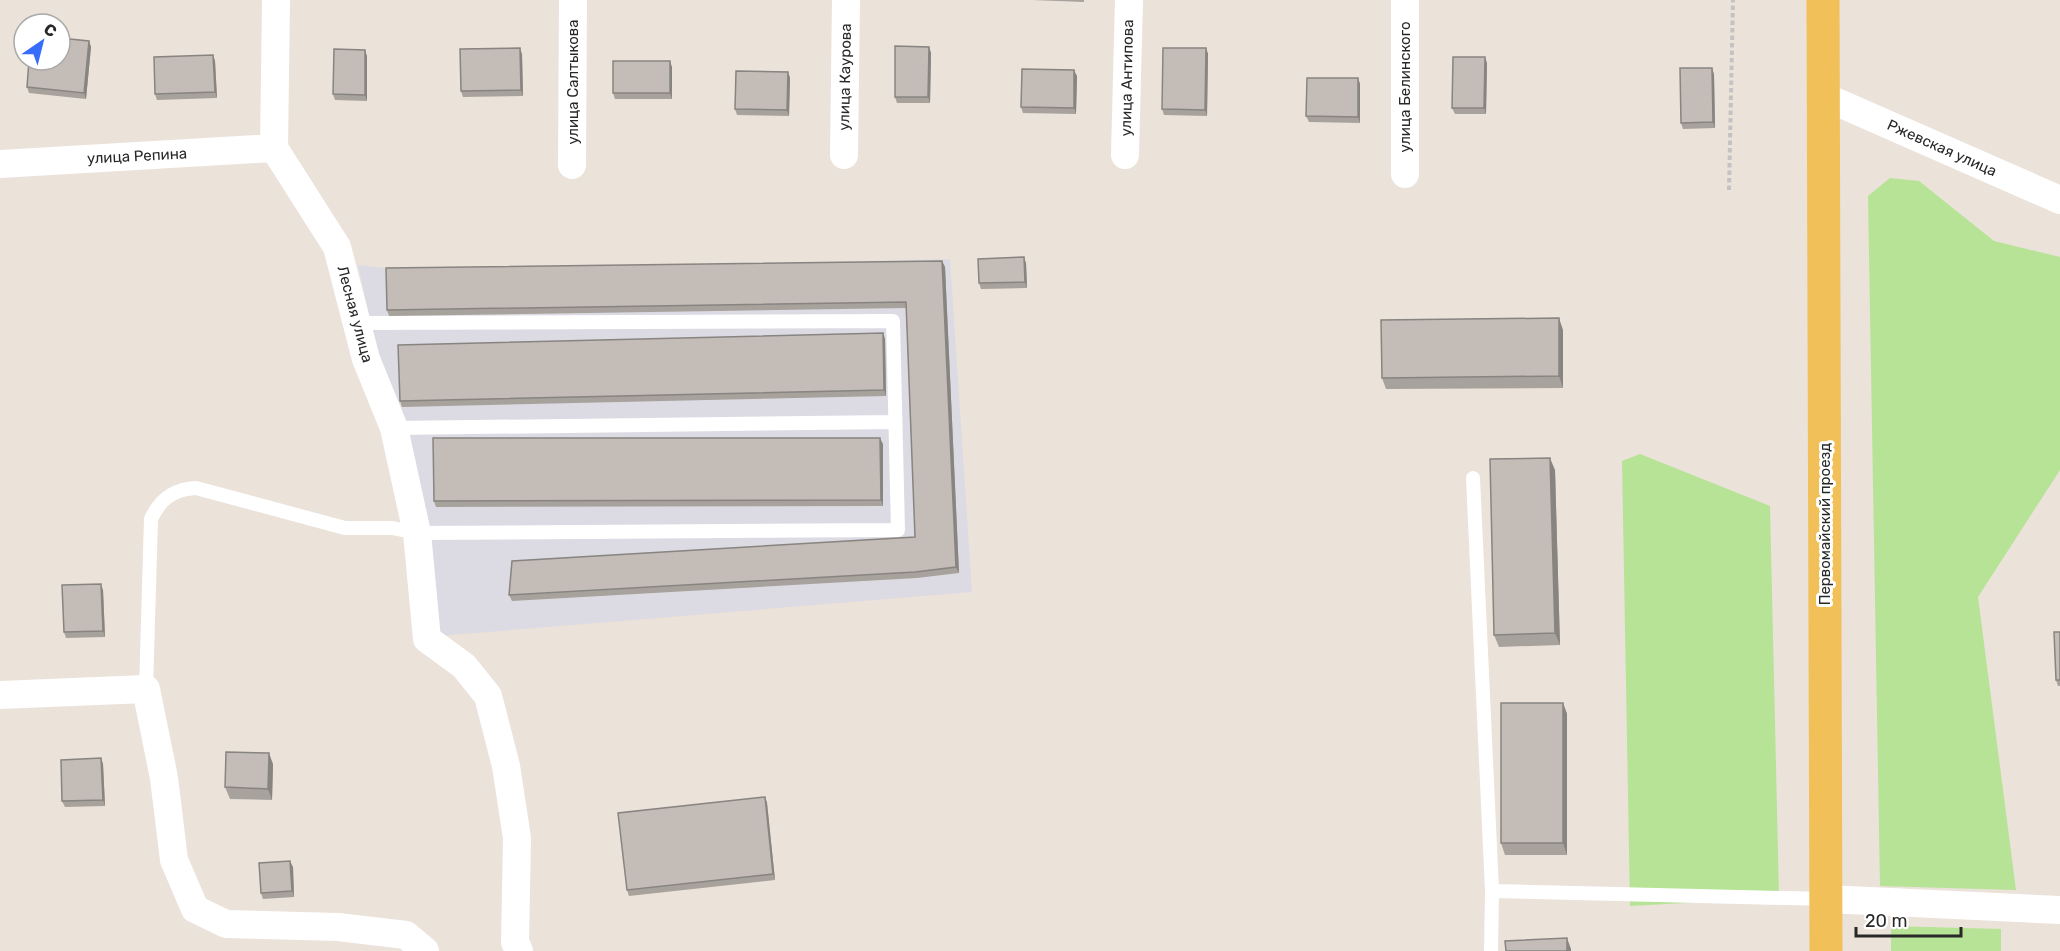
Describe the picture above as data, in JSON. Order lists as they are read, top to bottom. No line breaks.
{"streets":{"main road":["Первомайский проезд"],"street":["улица Каурова","улица Антипова","улица Салтыкова","улица Белинского","Ржевская улица","улица Репина","Лесная улица"]},"crossings":[["Ржевская улица","Первомайский проезд"],["улица Репина","Лесная улица"]],"scale_bar":"20 m","north":"top right"}
